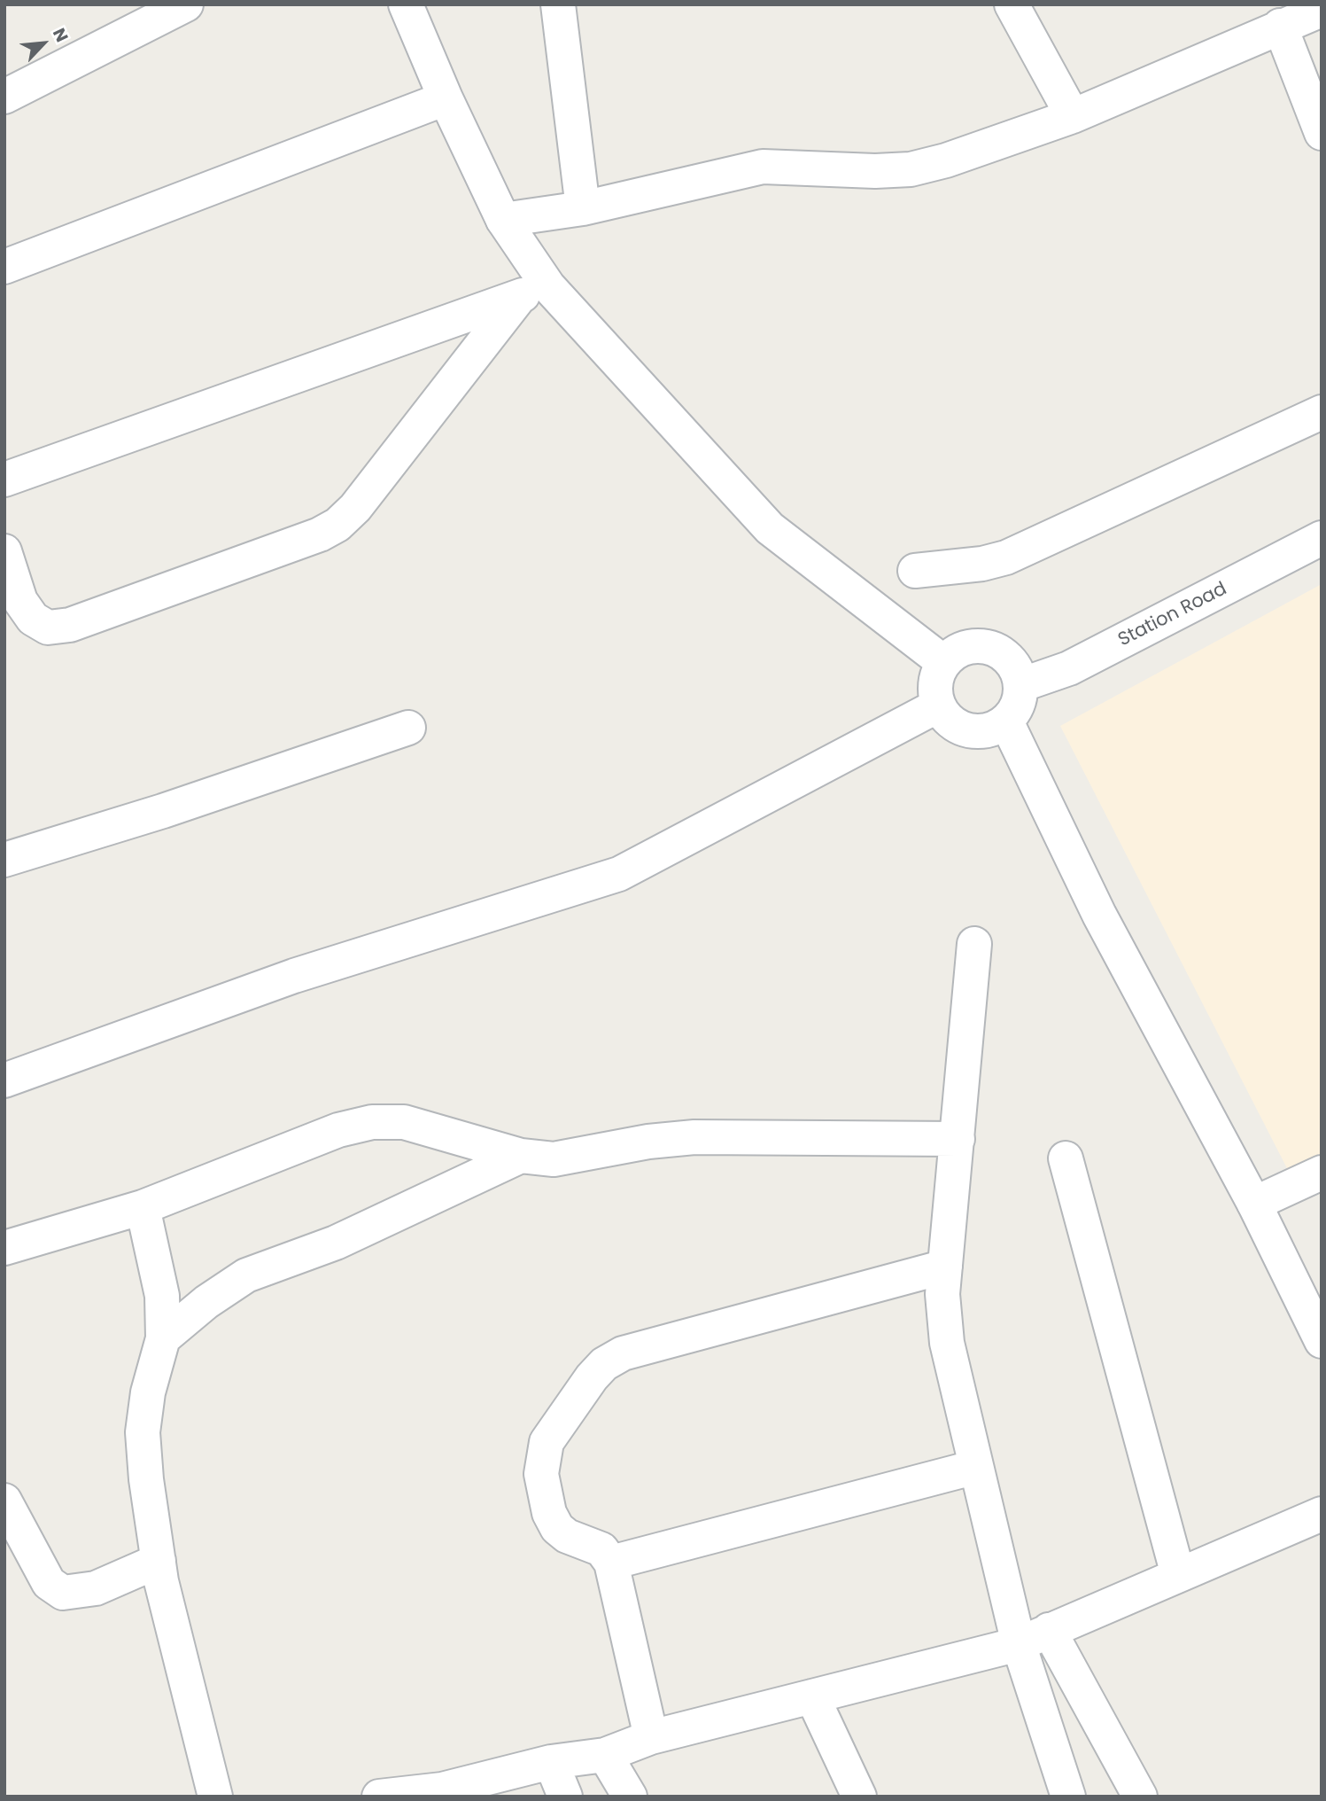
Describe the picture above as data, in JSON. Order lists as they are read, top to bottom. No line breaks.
{"streets":{"street":["Station Road"]},"north":"top right"}
